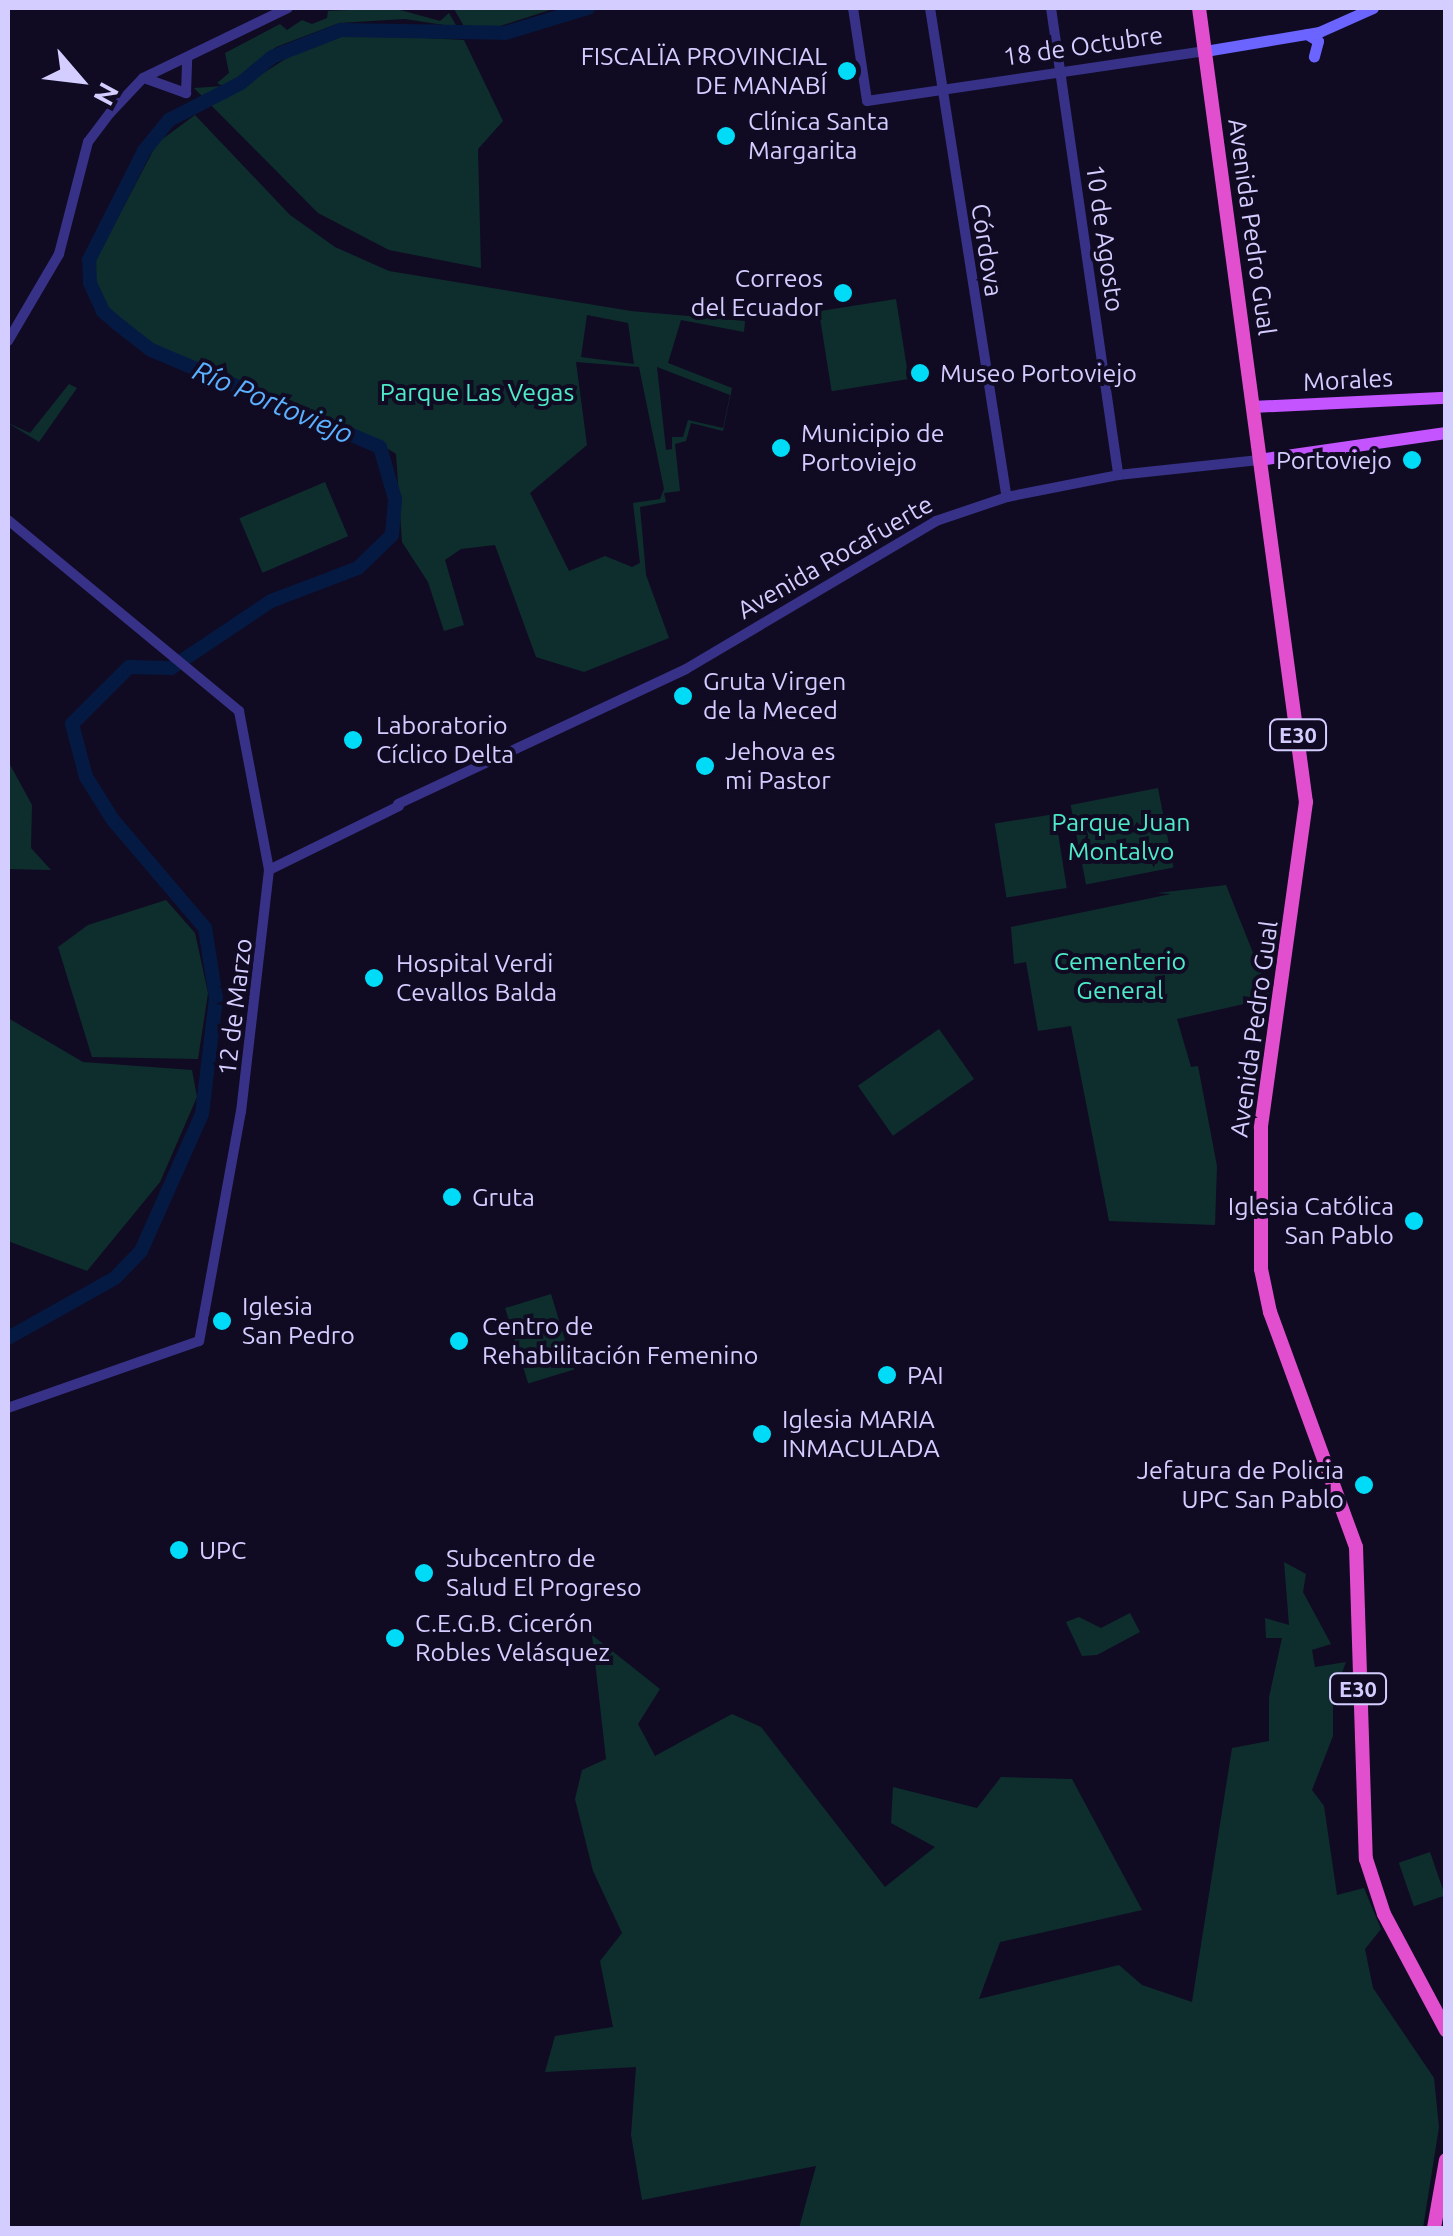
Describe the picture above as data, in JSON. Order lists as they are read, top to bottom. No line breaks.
{"streets":{"highway":["Avenida Pedro Gual","E30"],"main road":["18 de Octubre","Morales","Avenida Rocafuerte"],"street":["10 de Agosto","Córdova","12 de Marzo"]},"crossings":[["18 de Octubre","Avenida Pedro Gual"],["18 de Octubre","10 de Agosto"],["18 de Octubre","Córdova"],["Avenida Pedro Gual","Morales"],["Avenida Pedro Gual","Avenida Rocafuerte"],["10 de Agosto","Avenida Rocafuerte"],["Córdova","Avenida Rocafuerte"],["Avenida Rocafuerte","12 de Marzo"]],"water":["Río Portoviejo"],"parks":["Parque Las Vegas","Parque Juan Montalvo","Cementerio General"],"places":["FISCALÏA PROVINCIAL DE MANABÍ","Clínica Santa Margarita","Correos del Ecuador","Museo Portoviejo","Municipio de Portoviejo","Portoviejo","Gruta Virgen de la Meced","Laboratorio Cíclico Delta","Jehova es mi Pastor","Hospital Verdi Cevallos Balda","Gruta","Iglesia Católica San Pablo","Iglesia San Pedro","Centro de Rehabilitación Femenino","PAI","Iglesia MARIA INMACULADA","Jefatura de Policia UPC San Pablo","UPC","Subcentro de Salud El Progreso","C.E.G.B. Cicerón Robles Velásquez"],"north":"bottom right"}
